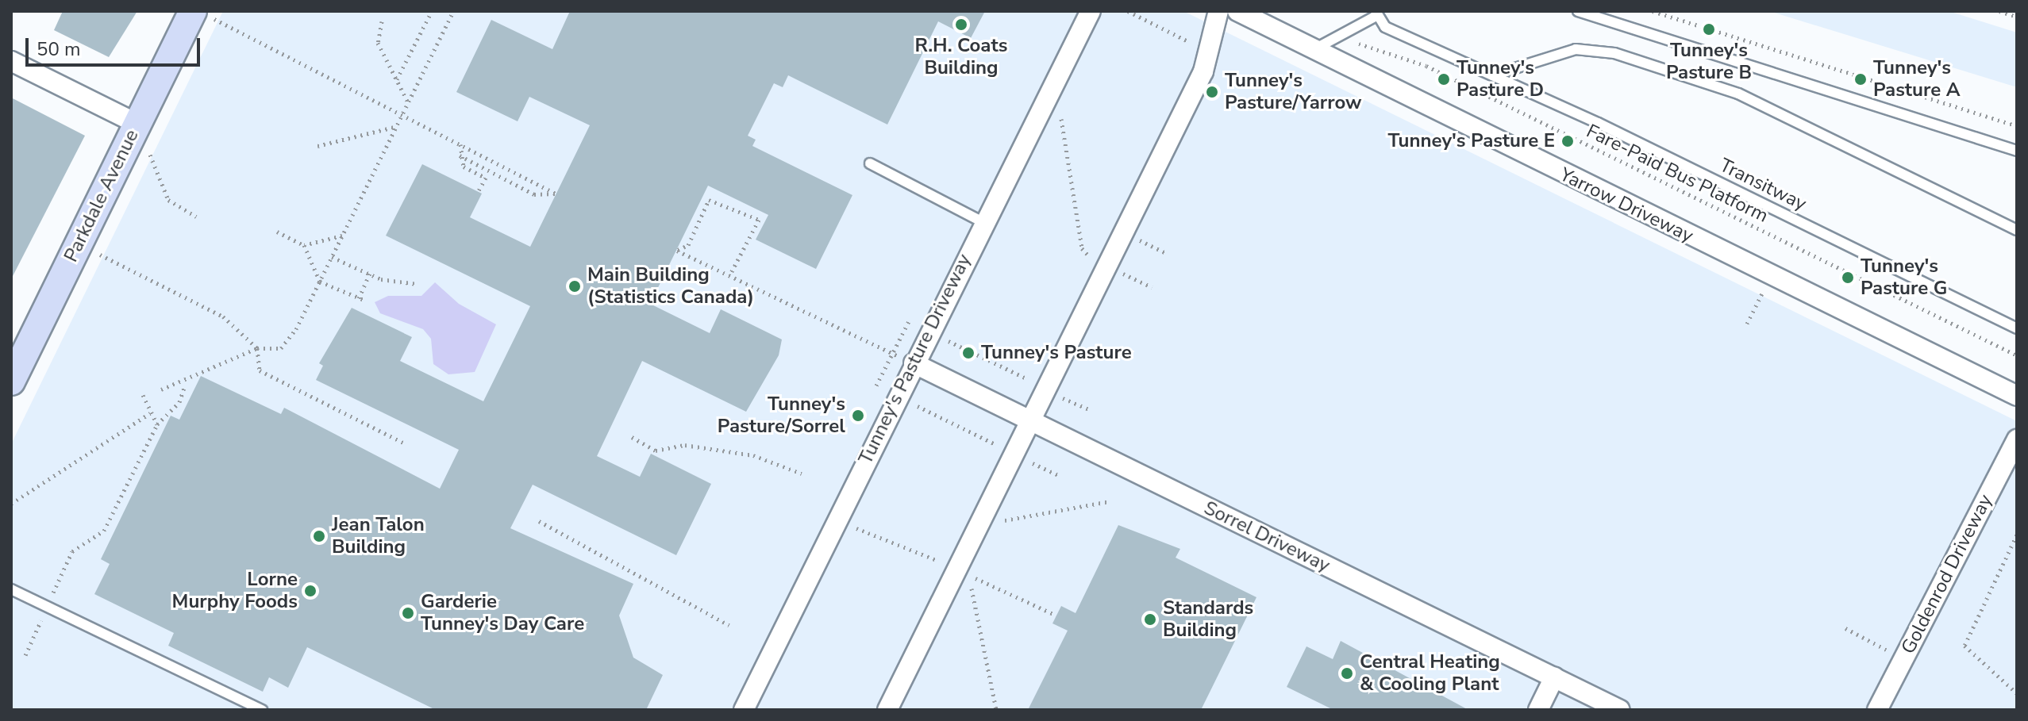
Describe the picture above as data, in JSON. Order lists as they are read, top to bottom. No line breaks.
{"streets":{"main road":["Parkdale Avenue"],"street":["Yarrow Driveway","Tunney's Pasture Driveway","Sorrel Driveway","Goldenrod Driveway"],"lane":["Transitway"],"path":["Fare-Paid Bus Platform"]},"crossings":[["Tunney's Pasture Driveway","Sorrel Driveway"]],"places":["R.H. Coats Building","Tunney's Pasture B","Tunney's Pasture D","Tunney's Pasture A","Tunney's Pasture/Yarrow","Tunney's Pasture E","Tunney's Pasture G","Main Building (Statistics Canada)","Tunney's Pasture","Tunney's Pasture/Sorrel","Jean Talon Building","Lorne Murphy Foods","Garderie Tunney's Day Care","Standards Building","Central Heating & Cooling Plant"],"scale_bar":"50 m"}
